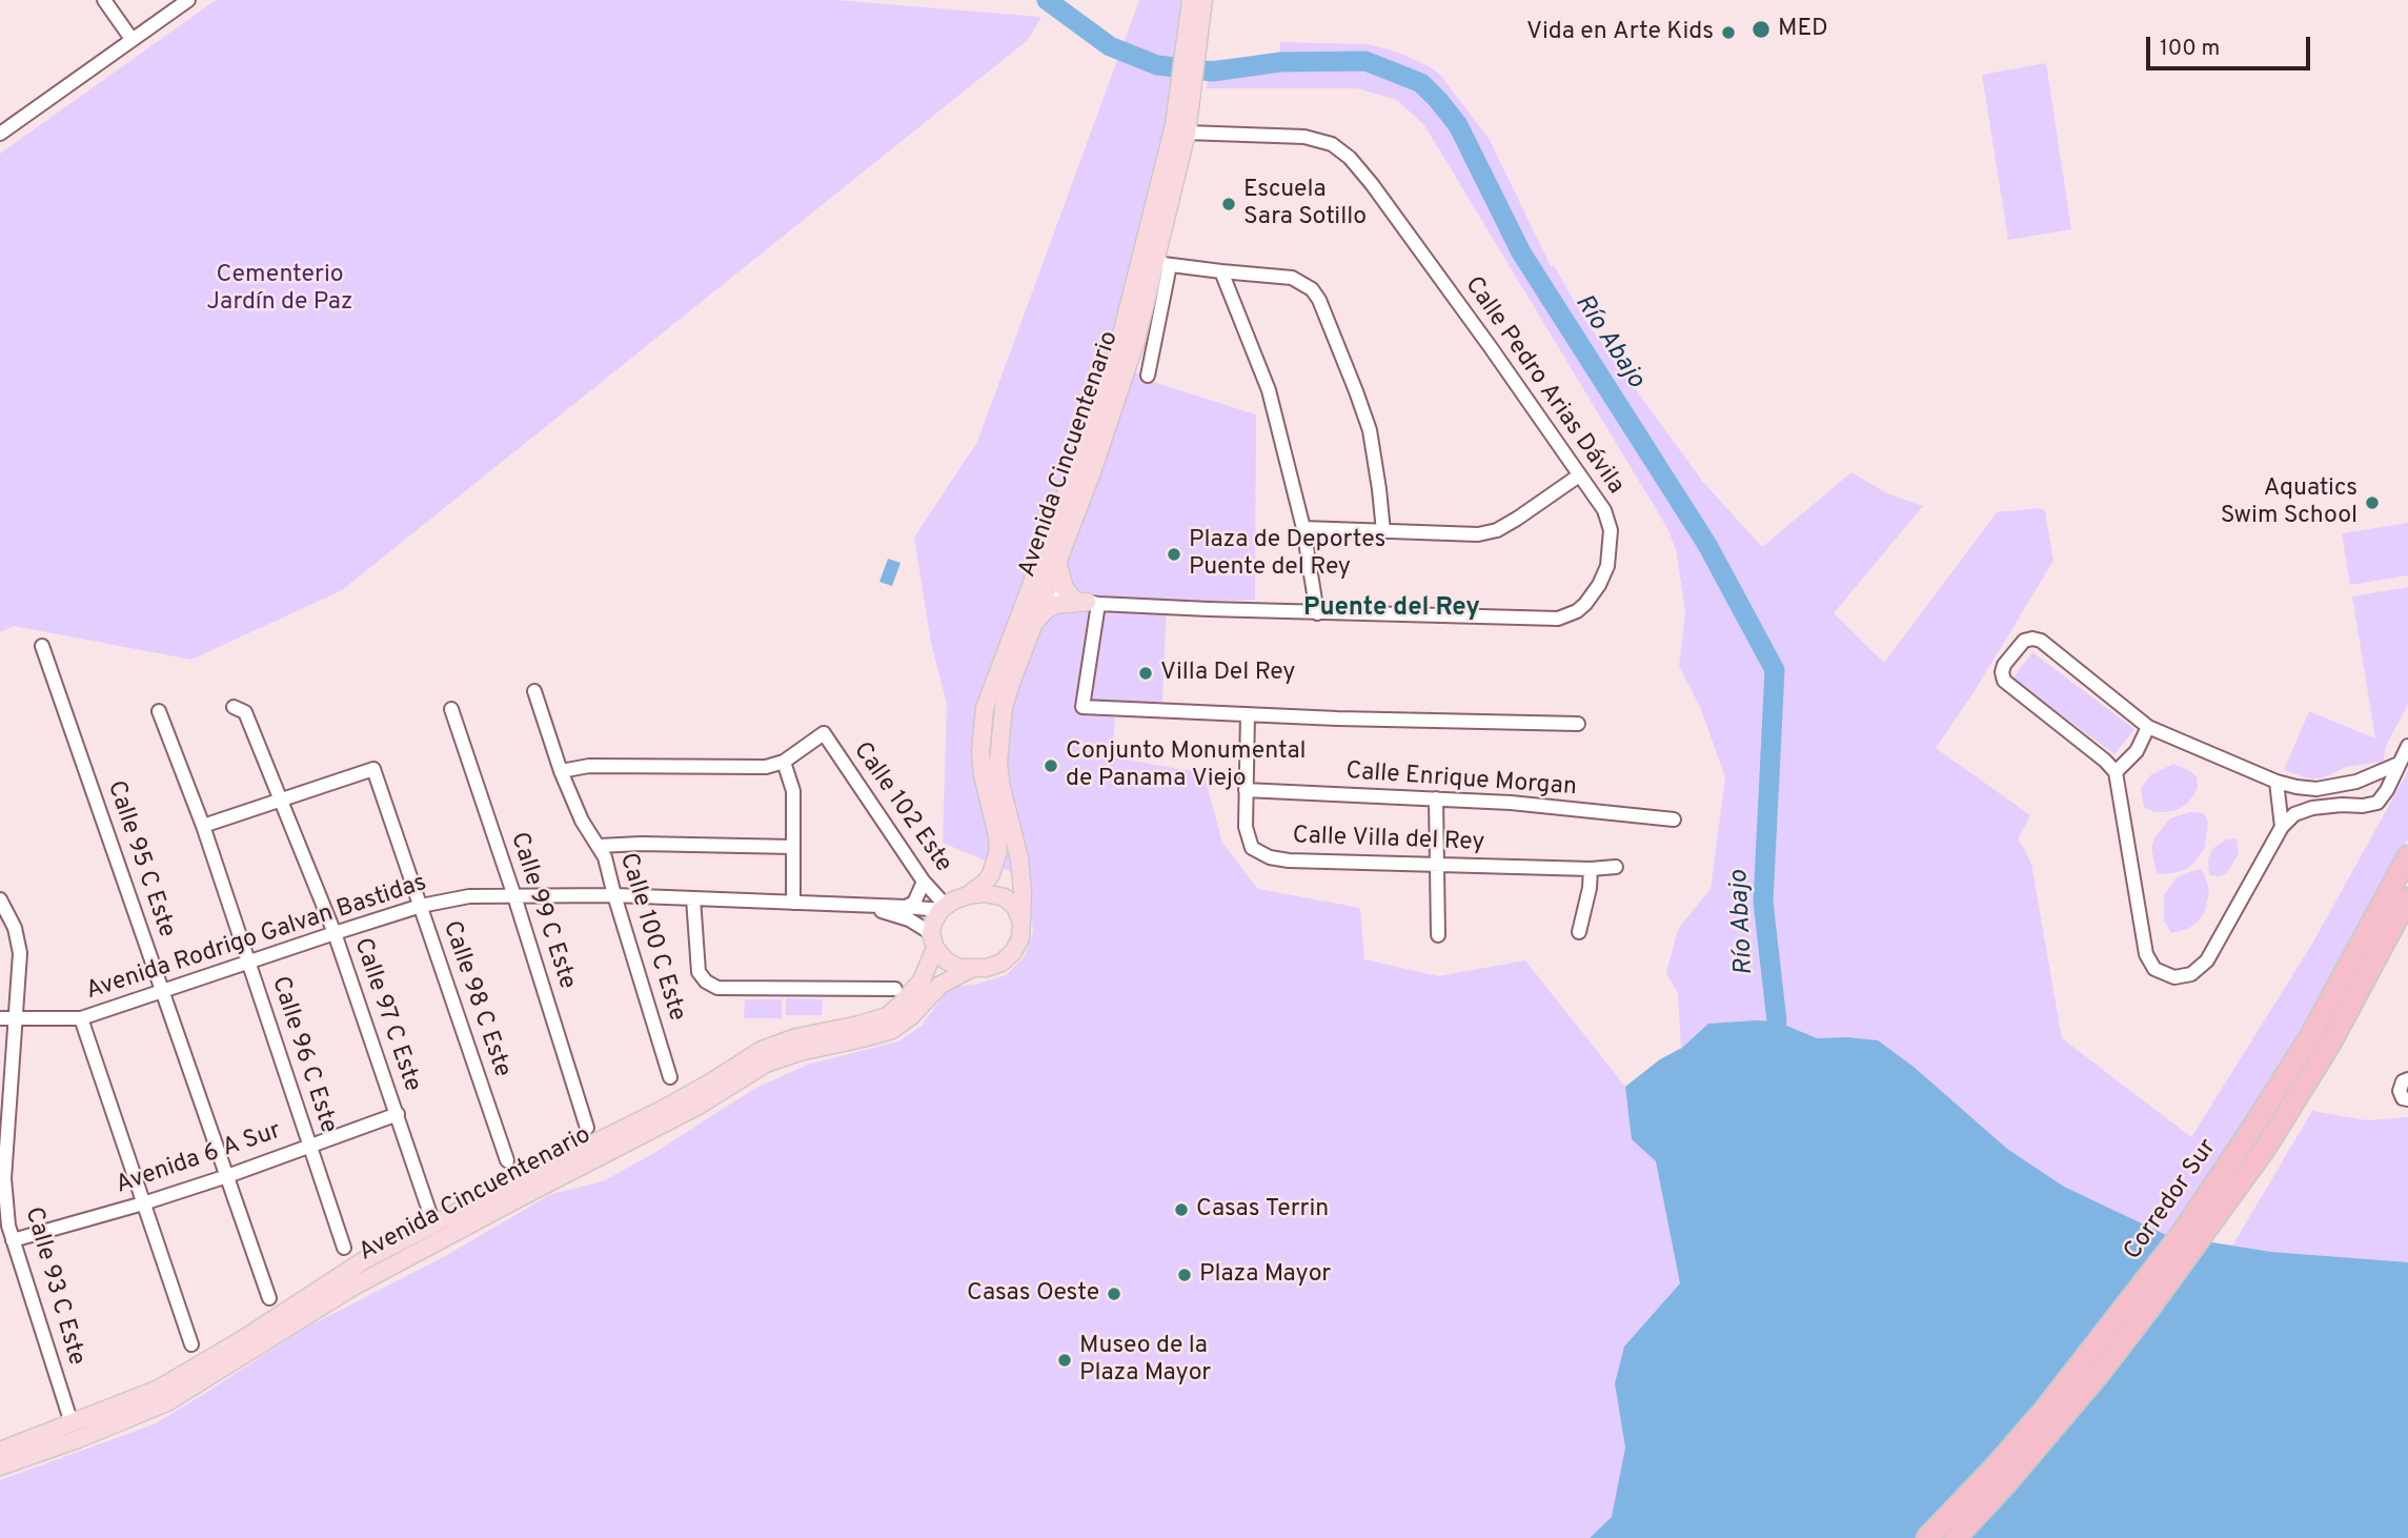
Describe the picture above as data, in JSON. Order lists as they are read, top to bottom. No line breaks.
{"streets":{"highway":["Corredor Sur"],"main road":["Avenida Cincuentenario"],"street":["Calle Pedro Arias Dávila","Calle Enrique Morgan","Calle 102 Este","Calle Villa del Rey","Calle 95 C Este","Calle 99 C Este","Calle 100 C Este","Avenida Rodrigo Galvan Bastidas","Calle 98 C Este","Calle 97 C Este","Calle 96 C Este","Avenida 6 A Sur","Calle 93 C Este"]},"crossings":[["Calle Pedro Arias Dávila","Avenida Cincuentenario"],["Avenida Cincuentenario","Calle 102 Este"],["Avenida Cincuentenario","Avenida Rodrigo Galvan Bastidas"],["Avenida Cincuentenario","Calle 97 C Este"],["Avenida Cincuentenario","Calle 93 C Este"],["Calle Enrique Morgan","Calle Villa del Rey"],["Calle 102 Este","Avenida Rodrigo Galvan Bastidas"],["Calle 95 C Este","Avenida Rodrigo Galvan Bastidas"],["Calle 95 C Este","Avenida 6 A Sur"],["Calle 99 C Este","Avenida Rodrigo Galvan Bastidas"],["Calle 100 C Este","Avenida Rodrigo Galvan Bastidas"],["Avenida Rodrigo Galvan Bastidas","Calle 98 C Este"],["Avenida Rodrigo Galvan Bastidas","Calle 97 C Este"],["Avenida Rodrigo Galvan Bastidas","Calle 96 C Este"],["Avenida Rodrigo Galvan Bastidas","Calle 93 C Este"],["Calle 98 C Este","Calle 97 C Este"],["Calle 97 C Este","Avenida 6 A Sur"],["Calle 96 C Este","Avenida 6 A Sur"],["Avenida 6 A Sur","Calle 93 C Este"]],"districts":["Puente del Rey"],"water":["Río Abajo"],"parks":["Cementerio Jardín de Paz"],"places":["MED","Vida en Arte Kids","Escuela Sara Sotillo","Aquatics Swim School","Plaza de Deportes Puente del Rey","Villa Del Rey","Conjunto Monumental de Panama Viejo","Casas Terrin","Plaza Mayor","Casas Oeste","Museo de la Plaza Mayor"],"scale_bar":"100 m"}
